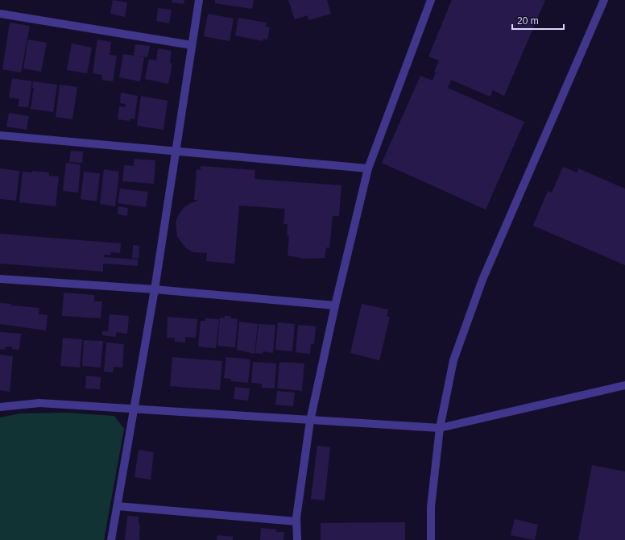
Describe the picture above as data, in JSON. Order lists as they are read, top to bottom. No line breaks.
{"scale_bar":"20 m"}
